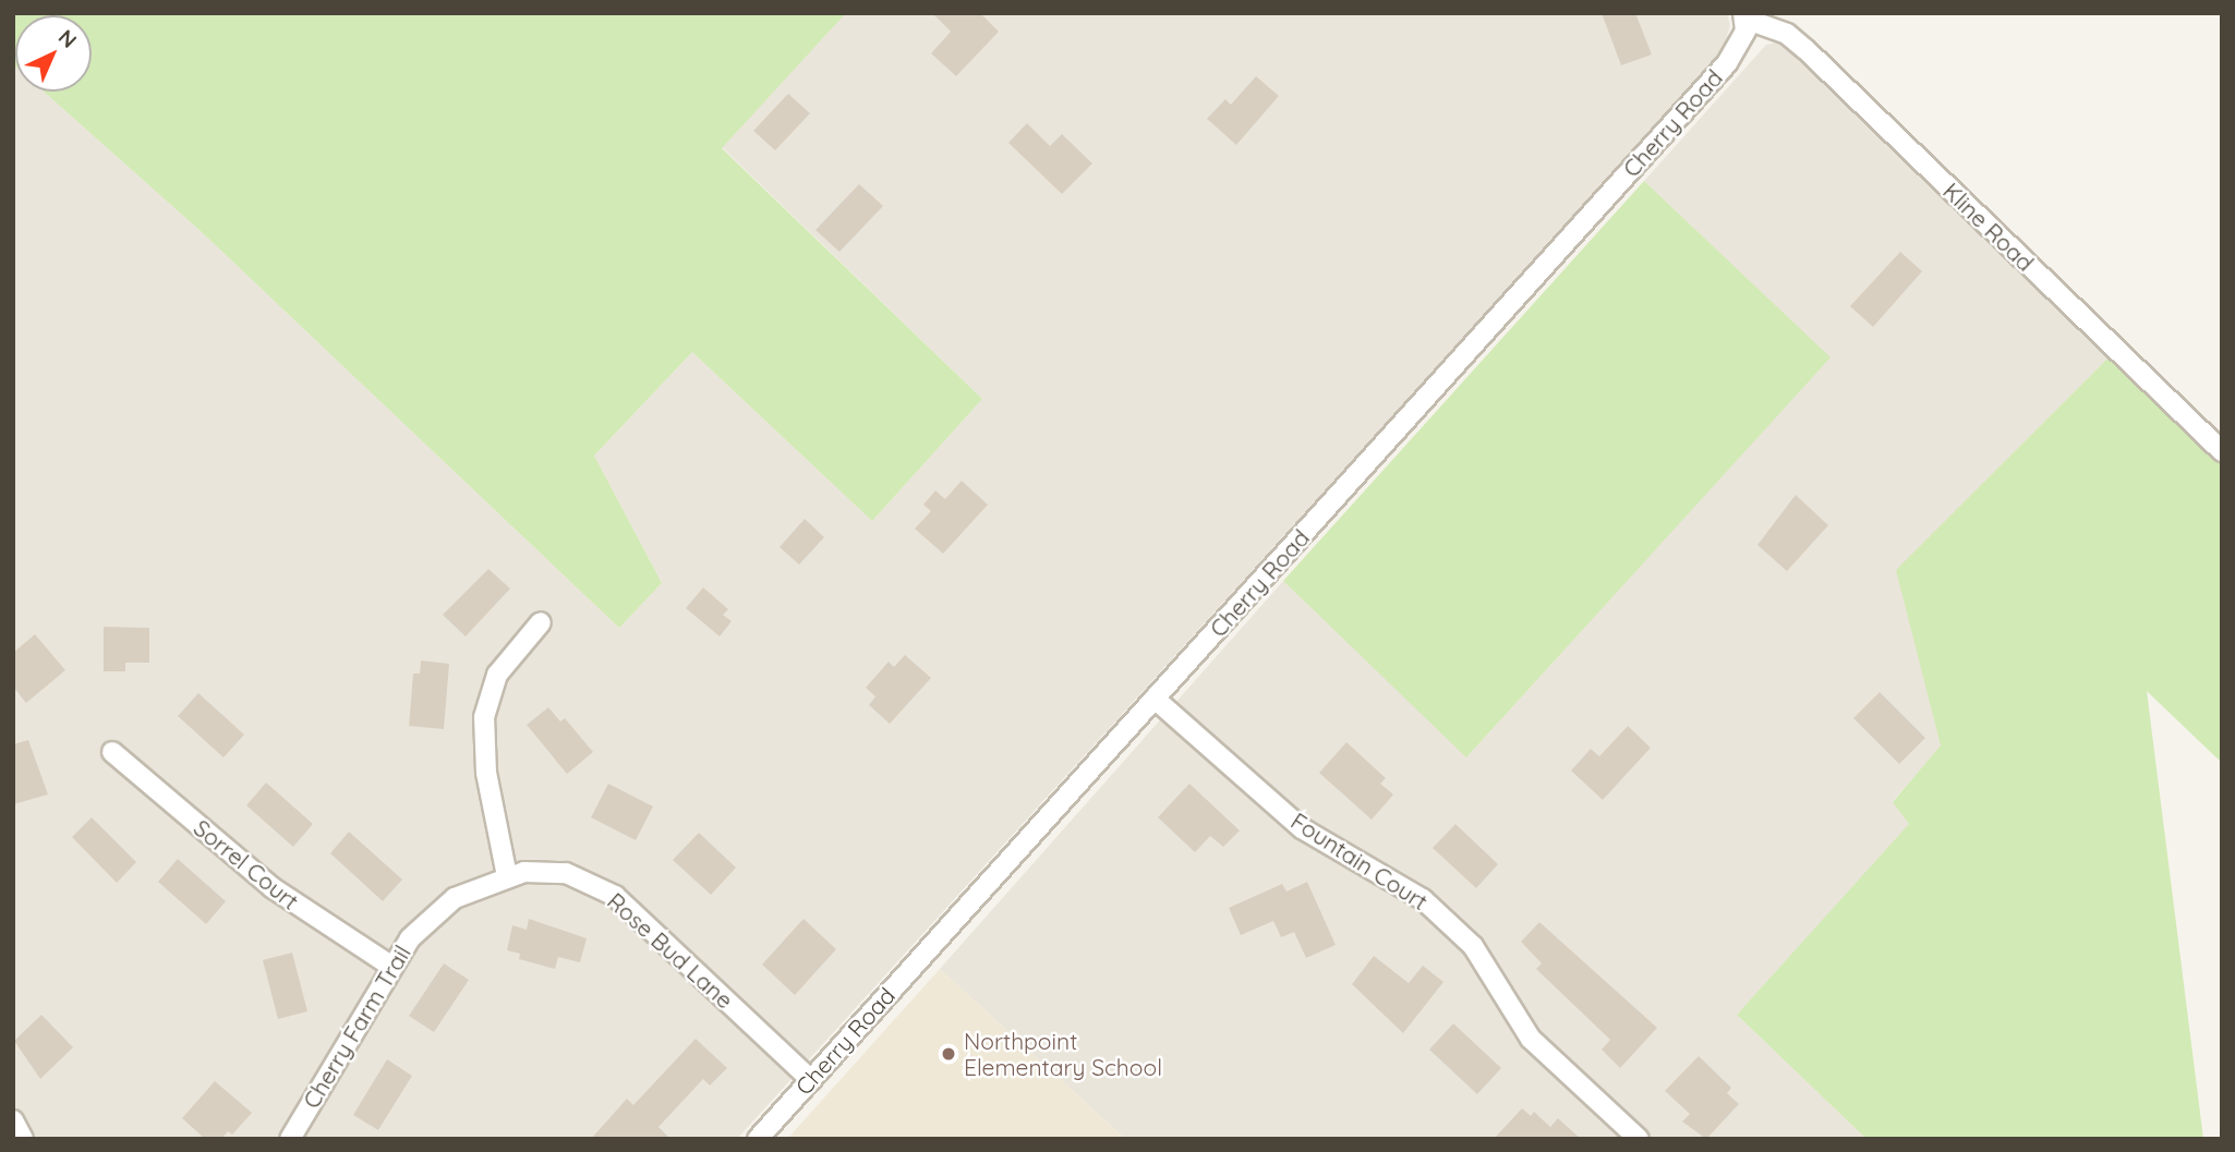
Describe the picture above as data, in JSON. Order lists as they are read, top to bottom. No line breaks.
{"streets":{"street":["Cherry Road","Kline Road","Fountain Court","Sorrel Court","Rose Bud Lane","Cherry Farm Trail"]},"crossings":[["Cherry Road","Kline Road"],["Cherry Road","Fountain Court"],["Cherry Road","Rose Bud Lane"],["Sorrel Court","Cherry Farm Trail"],["Rose Bud Lane","Cherry Farm Trail"]],"places":["Northpoint Elementary School"],"north":"top right"}
